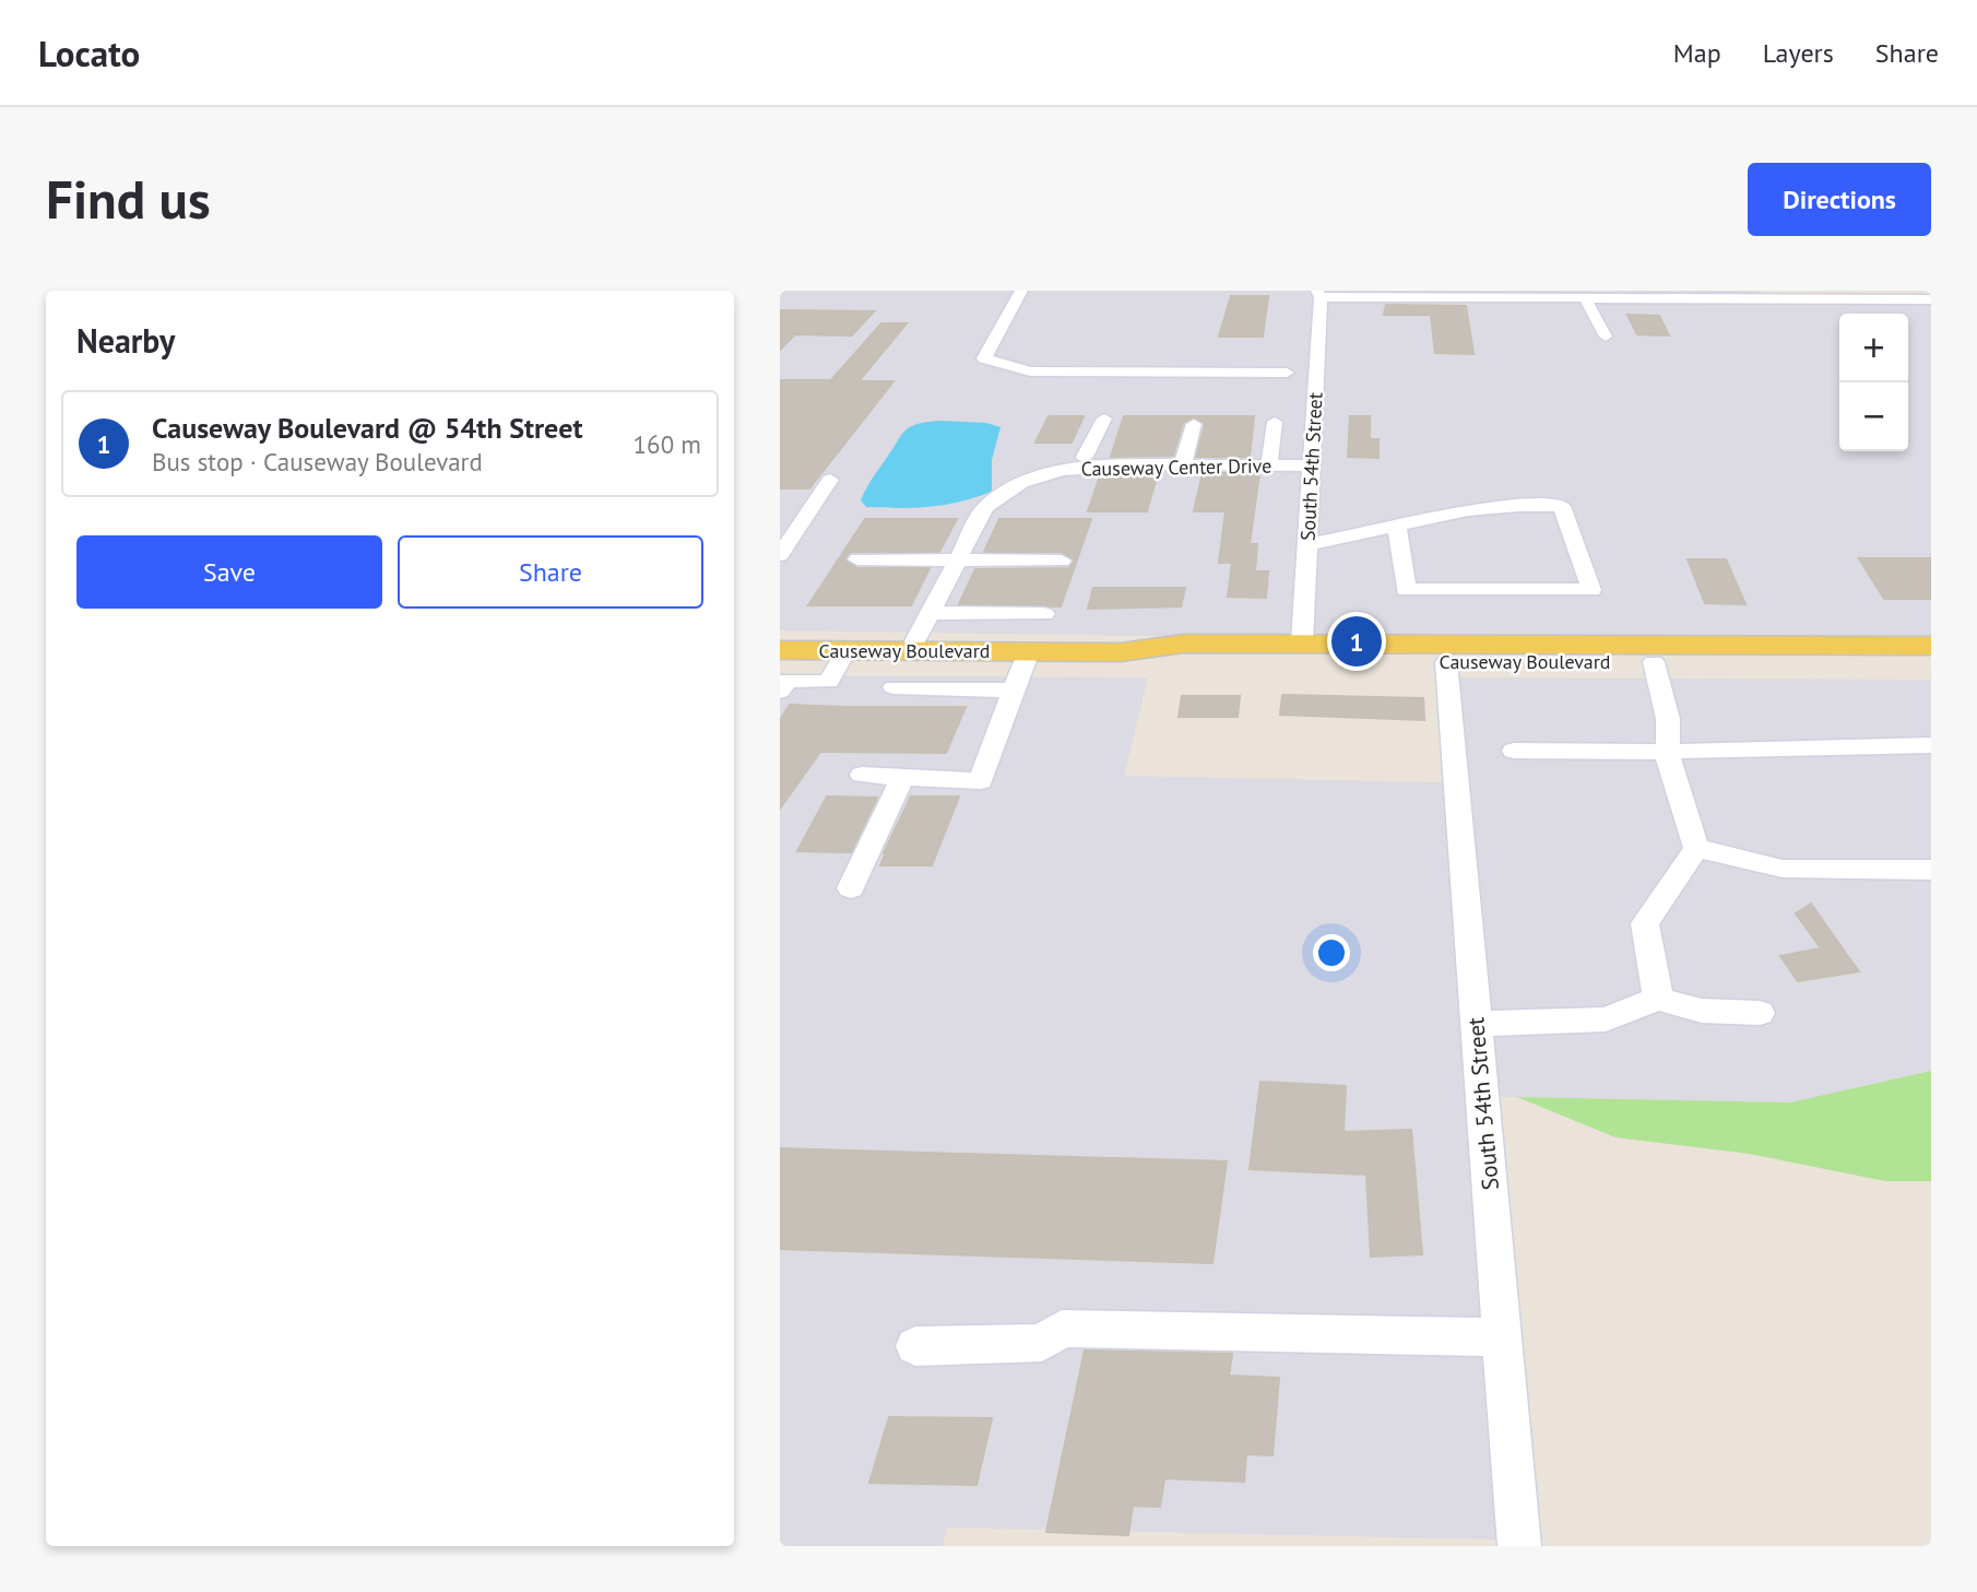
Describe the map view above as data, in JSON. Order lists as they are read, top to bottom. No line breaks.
{"streets":{"main road":["Causeway Boulevard"],"street":["South 54th Street","Causeway Center Drive"]},"crossings":[["South 54th Street","Causeway Center Drive"],["South 54th Street","Causeway Boulevard"],["Causeway Center Drive","Causeway Boulevard"]],"page":{"header":"Locato","nav":["Map","Layers","Share"],"buttons":["Directions",["Save","Share"]],"title":"Find us","heading":"Nearby","map_buttons":["+","−"],"list":[{"mark":"1","name":"Causeway Boulevard @ 54th Street","note":"Bus stop · Causeway Boulevard","value":"160 m"}],"pins":"1"}}
